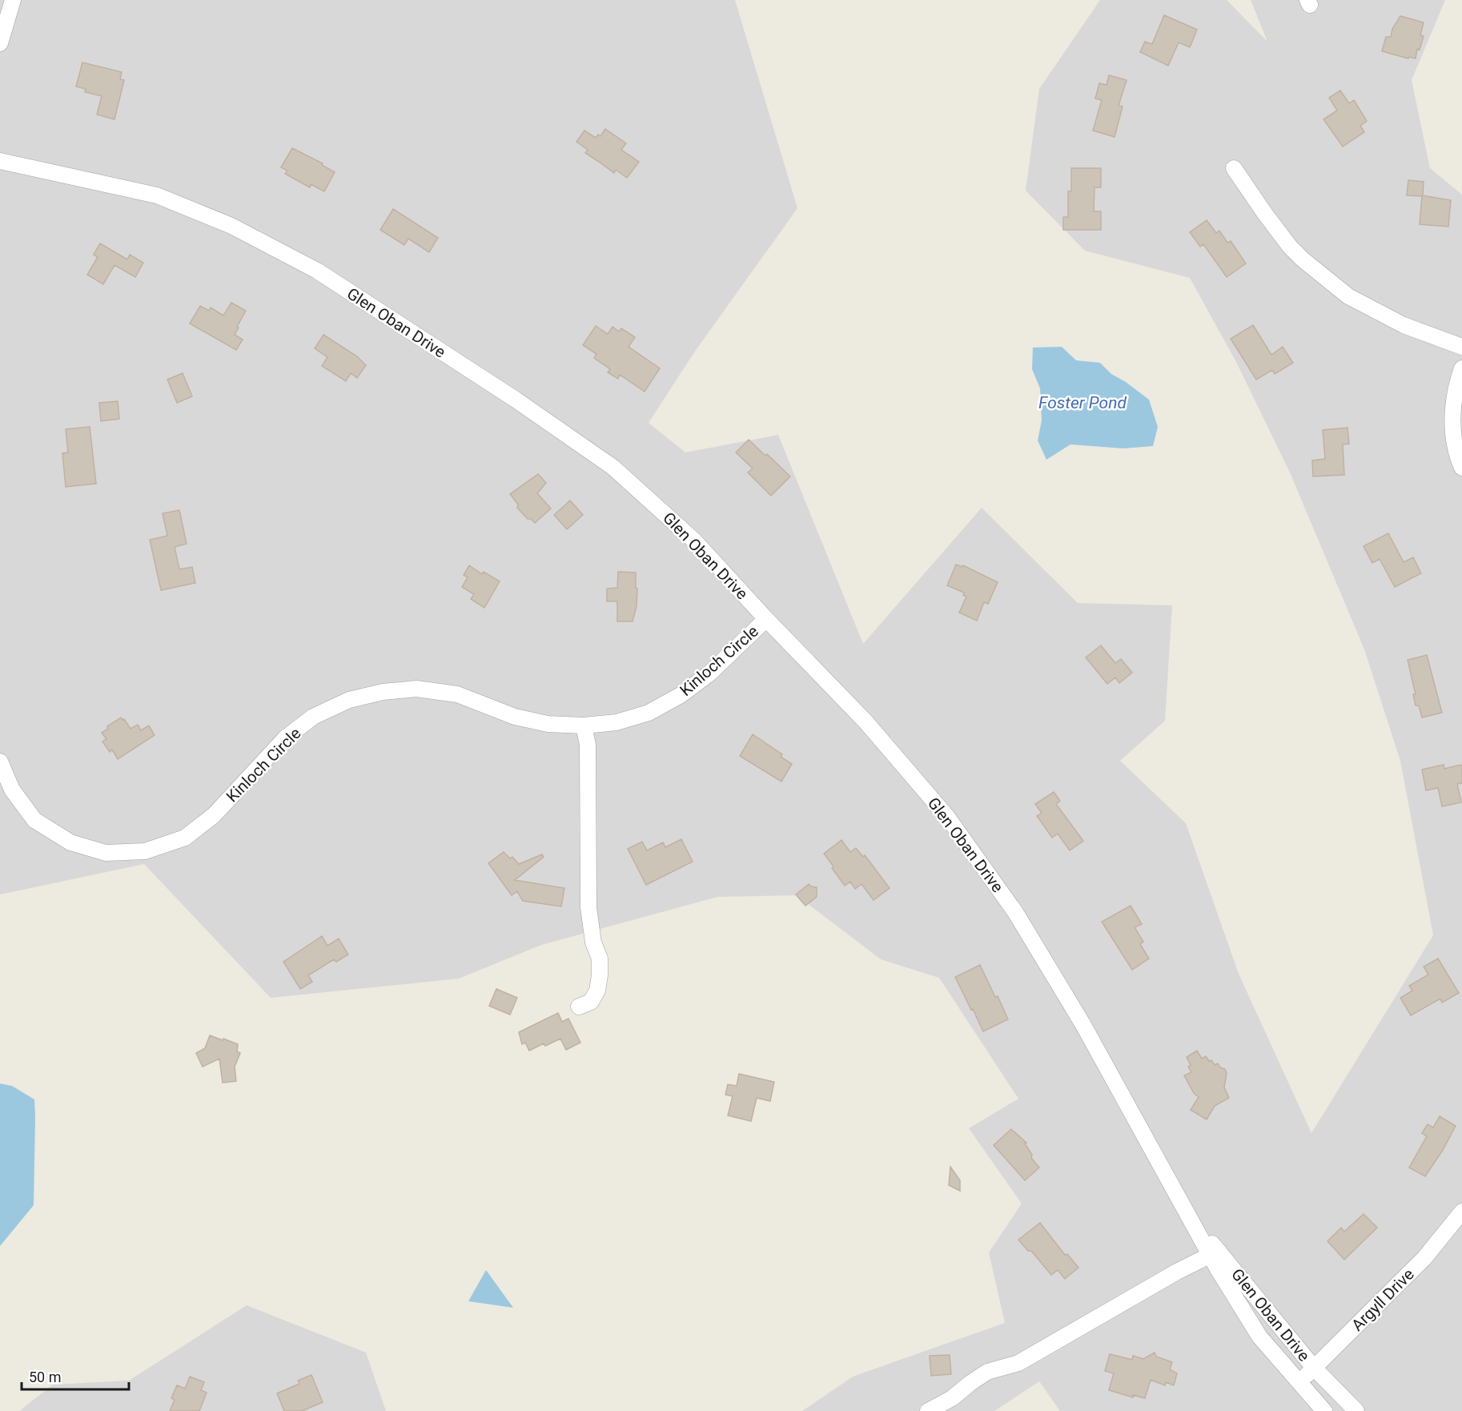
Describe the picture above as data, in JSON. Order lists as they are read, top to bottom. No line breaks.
{"streets":{"street":["Glen Oban Drive","Kinloch Circle","Argyll Drive"]},"crossings":[["Glen Oban Drive","Kinloch Circle"],["Glen Oban Drive","Argyll Drive"]],"water":["Foster Pond"],"scale_bar":"50 m"}
